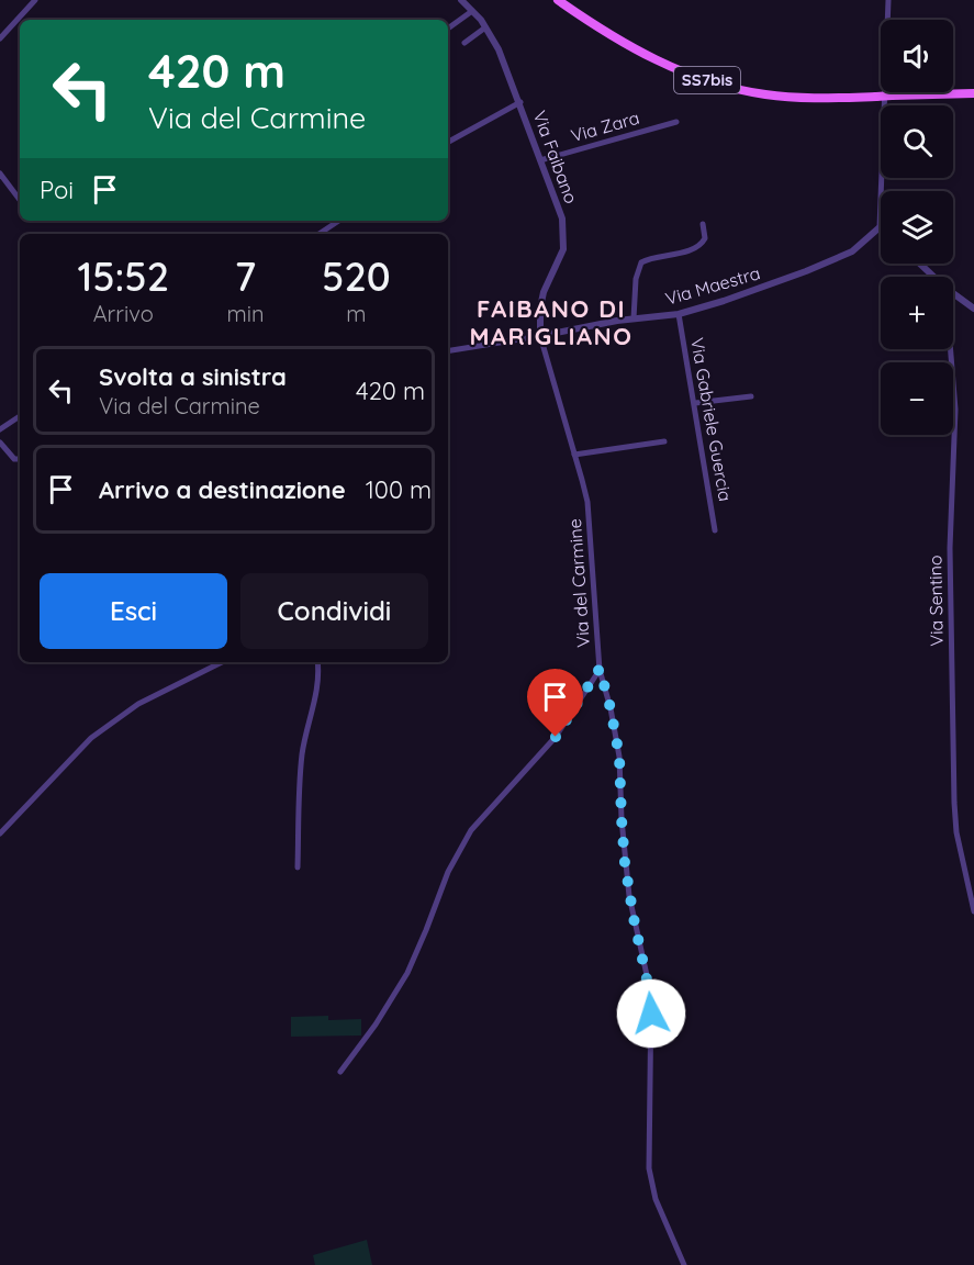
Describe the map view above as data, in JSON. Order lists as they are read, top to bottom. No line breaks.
{"streets":{"main road":["SS7bis"],"street":["Via Zara","Via Faibano","Via Maestra","Via Gabriele Guercia","Via del Carmine","Via Sentino"]},"crossings":[["Via Zara","Via Faibano"],["Via Faibano","Via Maestra"],["Via Faibano","Via del Carmine"],["Via Maestra","Via Gabriele Guercia"],["Via Maestra","Via del Carmine"]],"districts":["FAIBANO DI MARIGLIANO"],"page":{"map_buttons":["+","−"],"turn":["420 m","Via del Carmine"],"then":"Poi","eta":["15:52","Arrivo","7","min","520","m"],"list":[{"name":"Svolta a sinistra","note":"Via del Carmine","value":"420 m"},{"name":"Arrivo a destinazione","value":"100 m"}],"buttons":["Esci","Condividi"]}}
